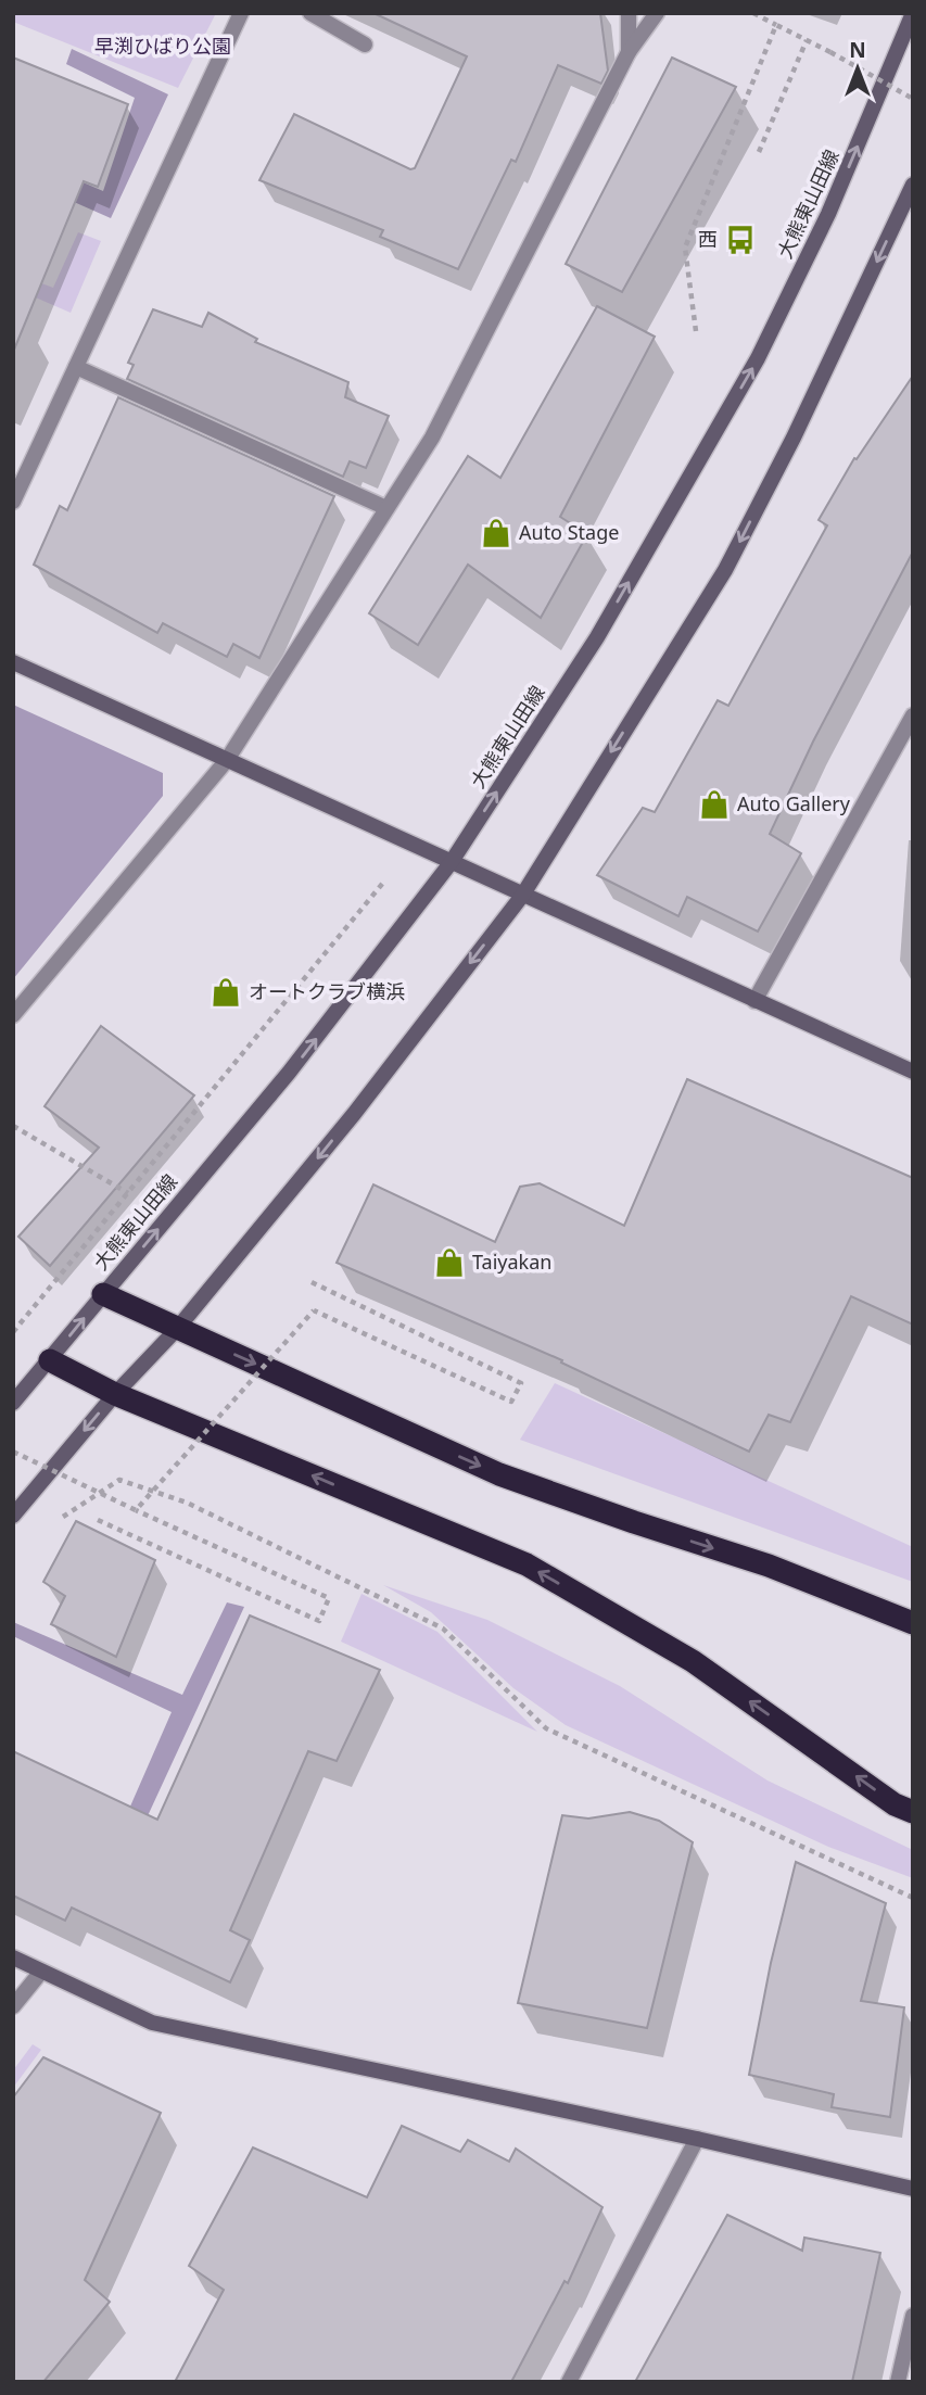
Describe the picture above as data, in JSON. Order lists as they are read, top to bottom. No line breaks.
{"streets":{"street":["大熊東山田線"]},"parks":["早渕ひばり公園"],"places":{"bus stop":["西"],"shop":["Auto Stage","Auto Gallery","オートクラブ横浜","Taiyakan"]},"north":"top"}
